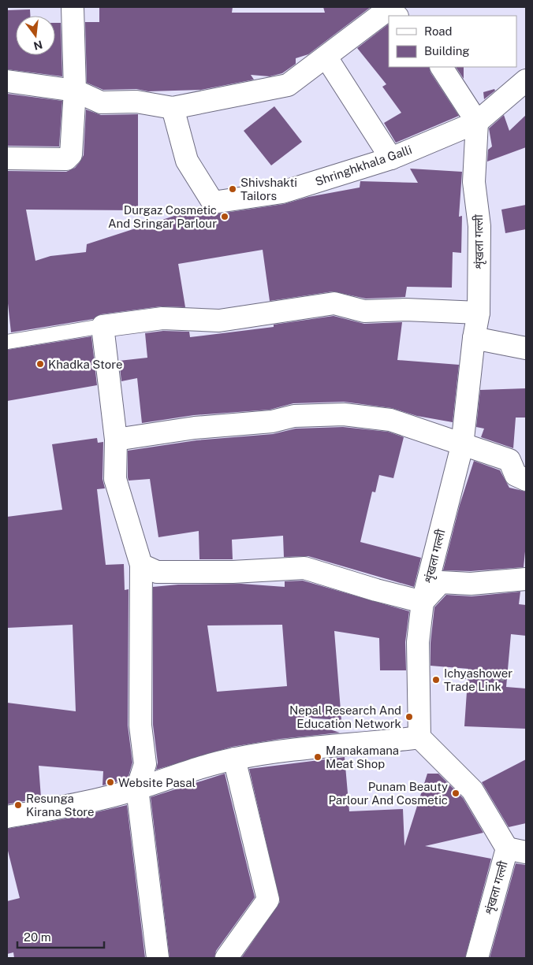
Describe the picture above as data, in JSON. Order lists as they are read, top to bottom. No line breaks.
{"streets":{"street":["Shringhkhala Galli","शृंखला गल्ली"]},"crossings":[["Shringhkhala Galli","शृंखला गल्ली"]],"places":["Shivshakti Tailors","Durgaz Cosmetic And Sringar Parlour","Khadka Store","Ichyashower Trade Link","Nepal Research And Education Network","Manakamana Meat Shop","Website Pasal","Punam Beauty Parlour And Cosmetic","Resunga Kirana Store"],"legend":["Road","Building"],"scale_bar":"20 m","north":"bottom"}
